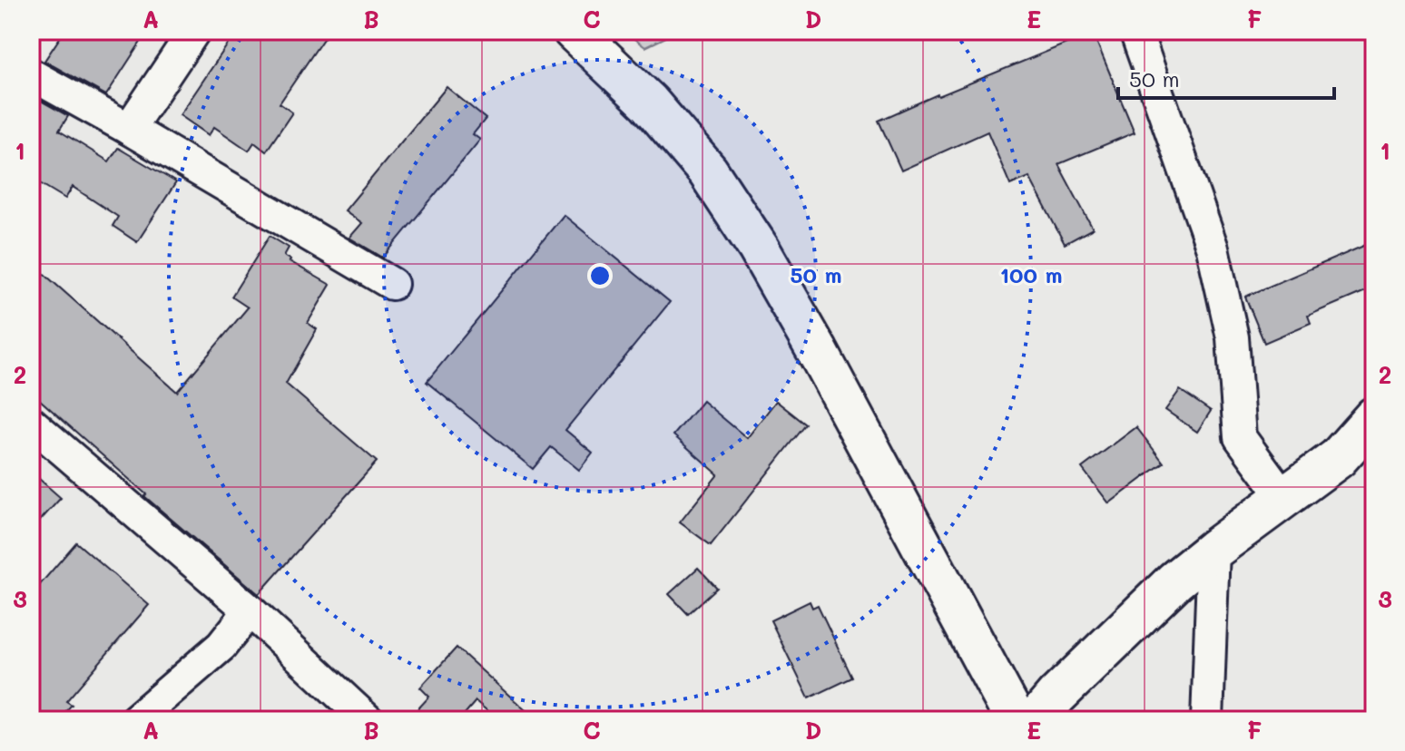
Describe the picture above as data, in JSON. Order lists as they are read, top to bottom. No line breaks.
{"scale_bar":"50 m","grid":{"columns":["A","B","C","D","E","F"],"rows":["1","2","3"]},"rings":["50 m","100 m"]}
